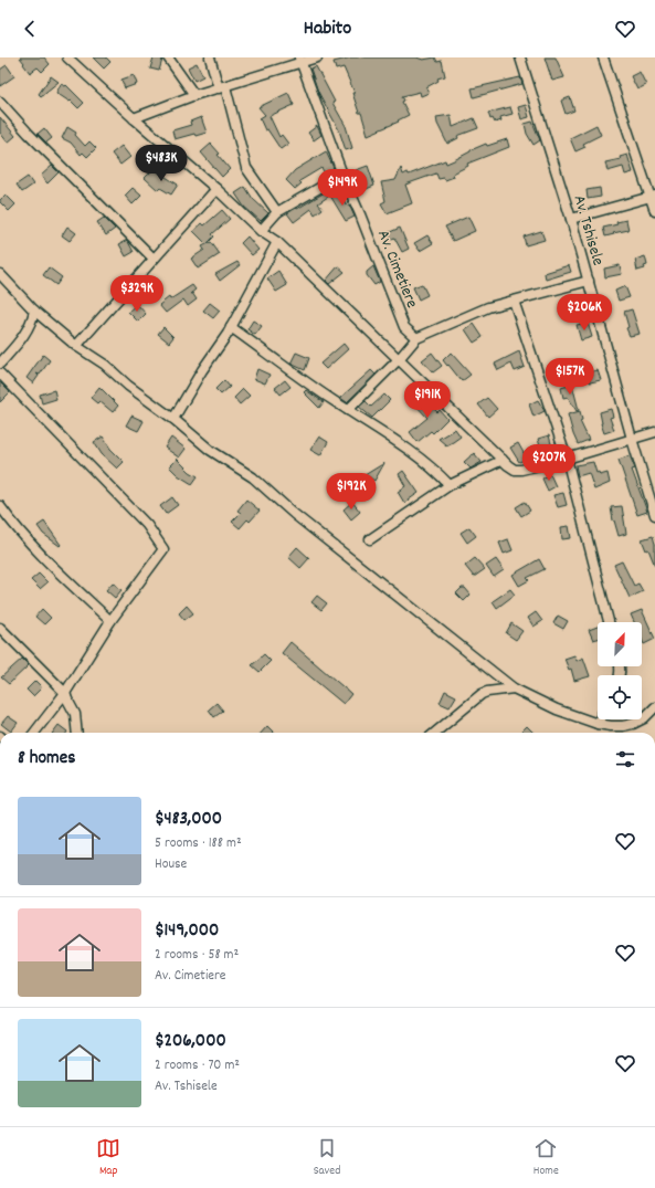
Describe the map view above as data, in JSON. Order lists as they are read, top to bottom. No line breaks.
{"streets":{"street":["Av. Tshisele","Av. Cimetiere"]},"north":"top right","page":{"header":"Habito","price":["$483K","$149K","$329K","$206K","$157K","$191K","$207K","$192K"],"heading":"8 homes","list":[{"name":"$483,000","note":"5 rooms · 188 m² · House"},{"name":"$149,000","note":"2 rooms · 58 m² · Av. Cimetiere"},{"name":"$206,000","note":"2 rooms · 70 m² · Av. Tshisele"}],"tabs":["Map","Saved","Home"]}}
